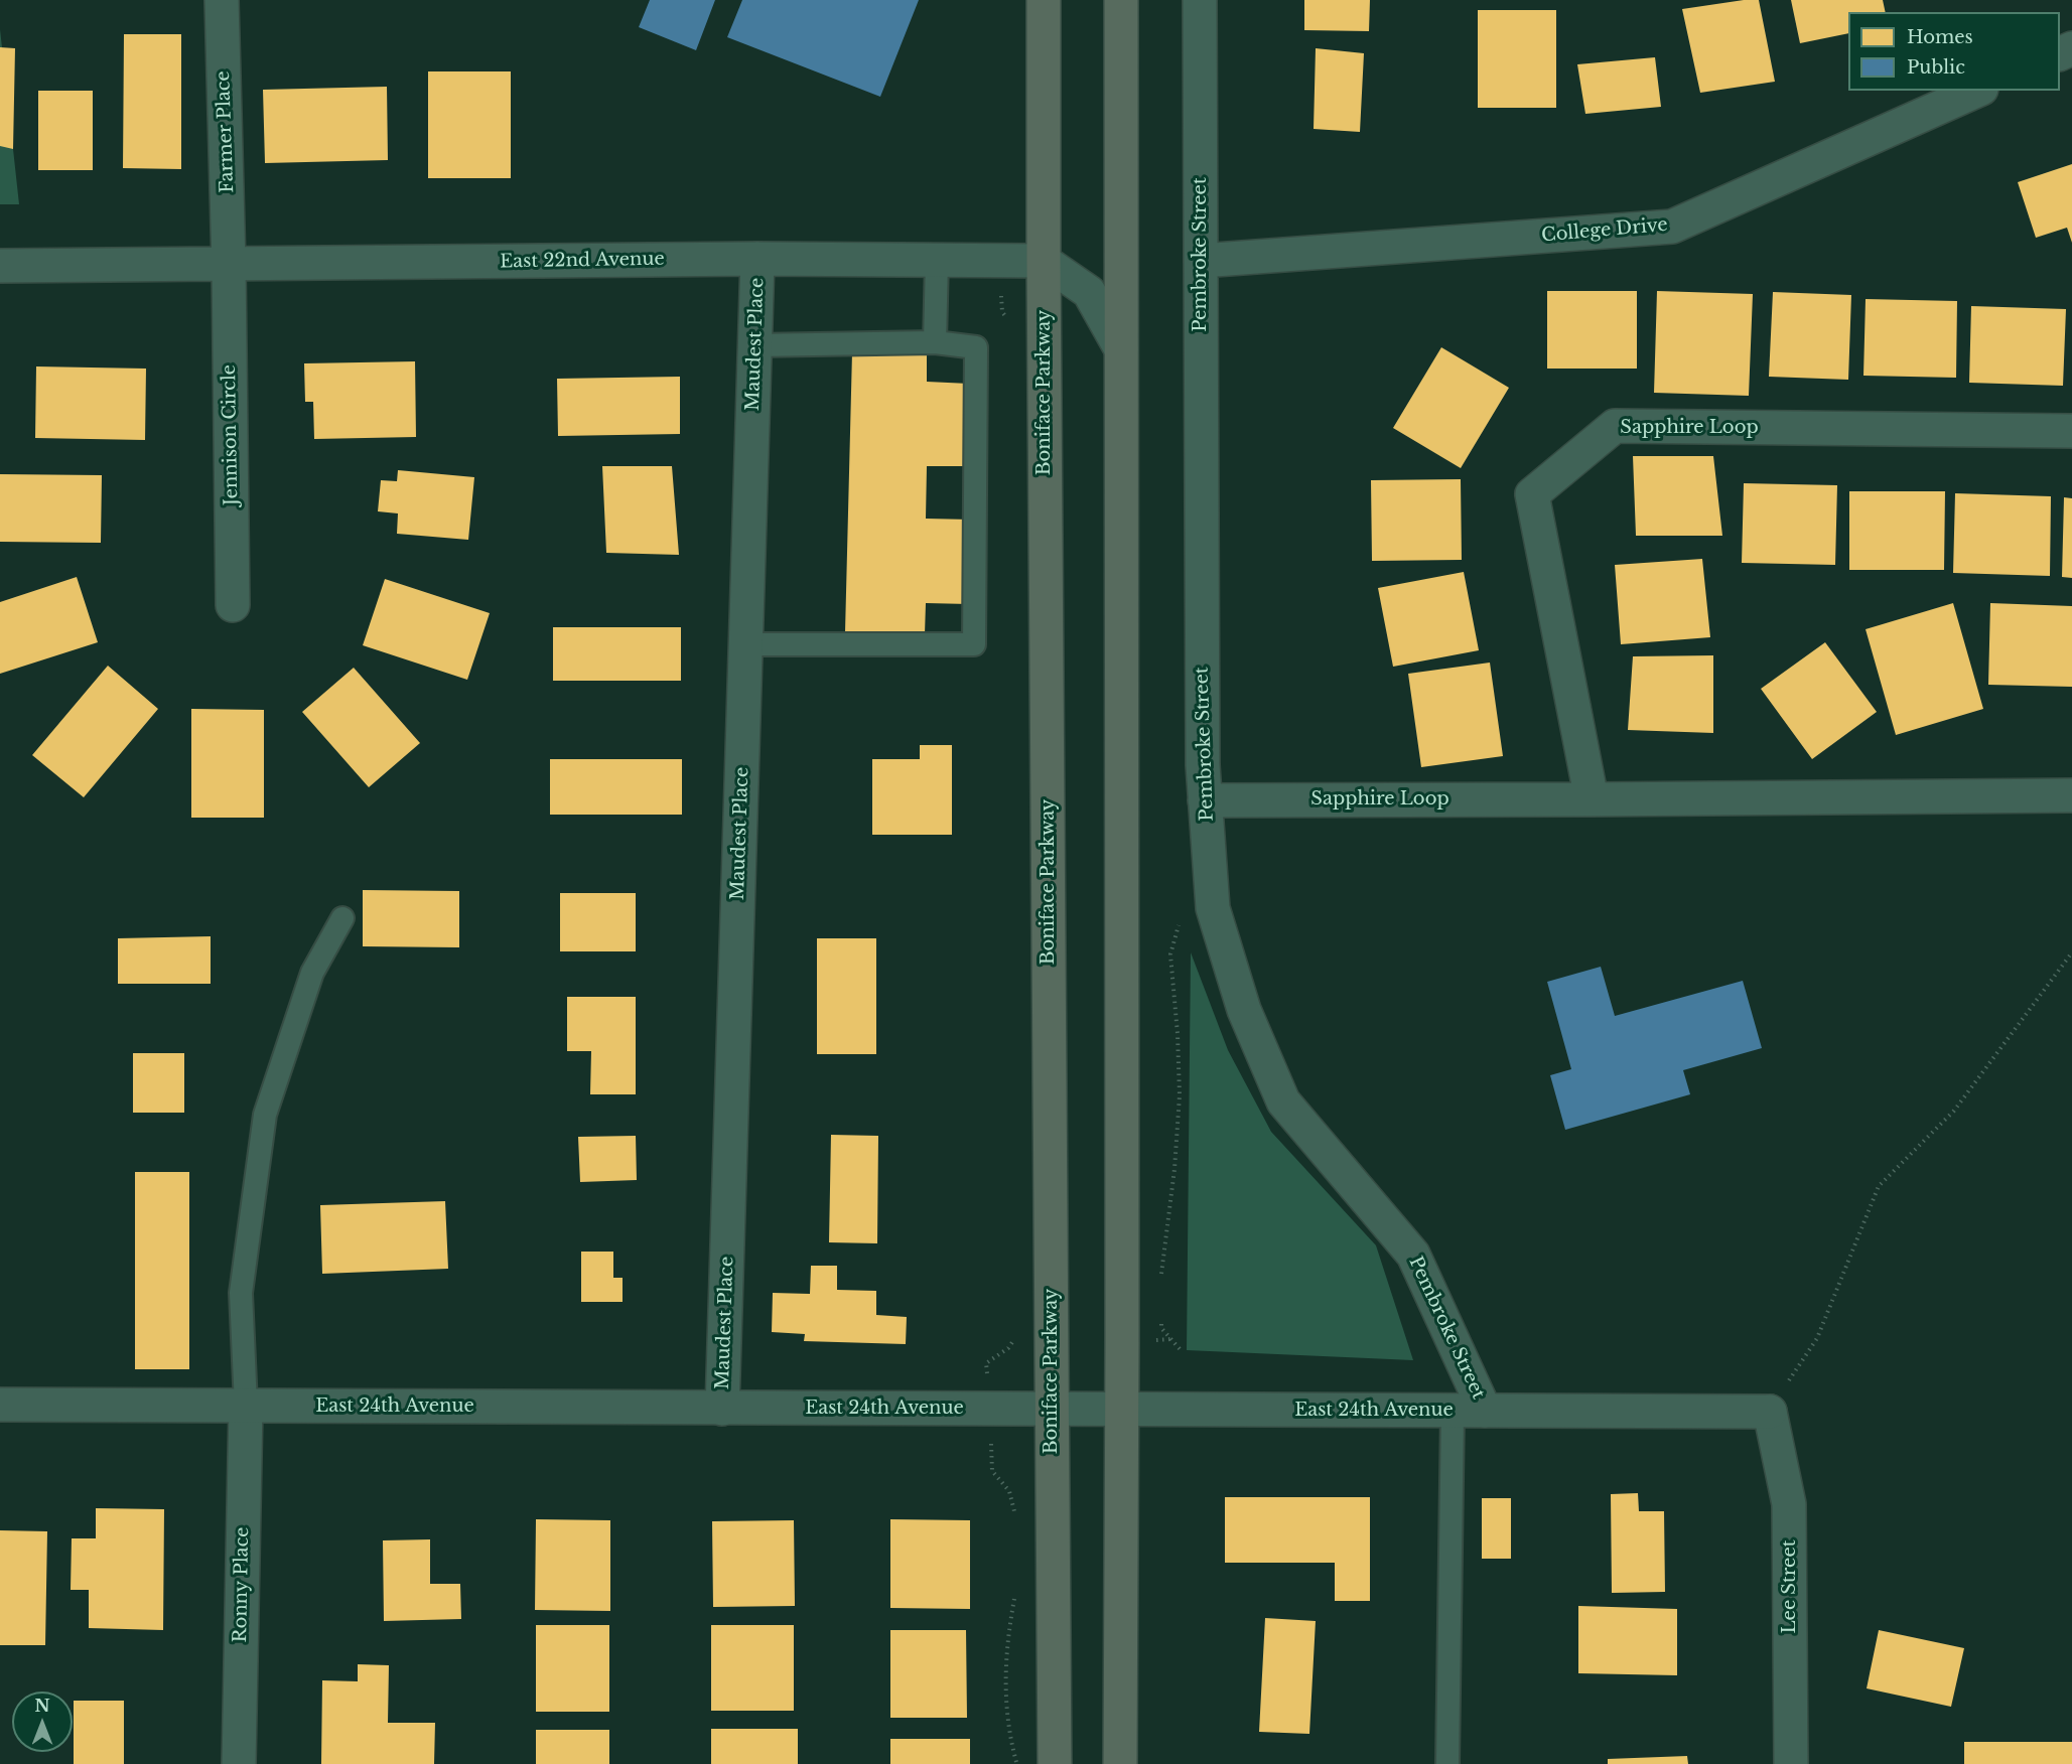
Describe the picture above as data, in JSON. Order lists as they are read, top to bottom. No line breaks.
{"streets":{"main road":["Boniface Parkway"],"street":["Farmer Place","College Drive","Pembroke Street","East 22nd Avenue","Maudest Place","Sapphire Loop","Jennison Circle","East 24th Avenue","Ronny Place","Lee Street"]},"crossings":[["Farmer Place","East 22nd Avenue"],["Farmer Place","Jennison Circle"],["College Drive","Pembroke Street"],["Pembroke Street","Sapphire Loop"],["Pembroke Street","East 24th Avenue"],["East 22nd Avenue","Maudest Place"],["East 22nd Avenue","Boniface Parkway"],["East 22nd Avenue","Jennison Circle"],["Maudest Place","East 24th Avenue"],["Boniface Parkway","East 24th Avenue"],["East 24th Avenue","Ronny Place"],["East 24th Avenue","Lee Street"]],"legend":["Homes","Public"],"north":"top"}
